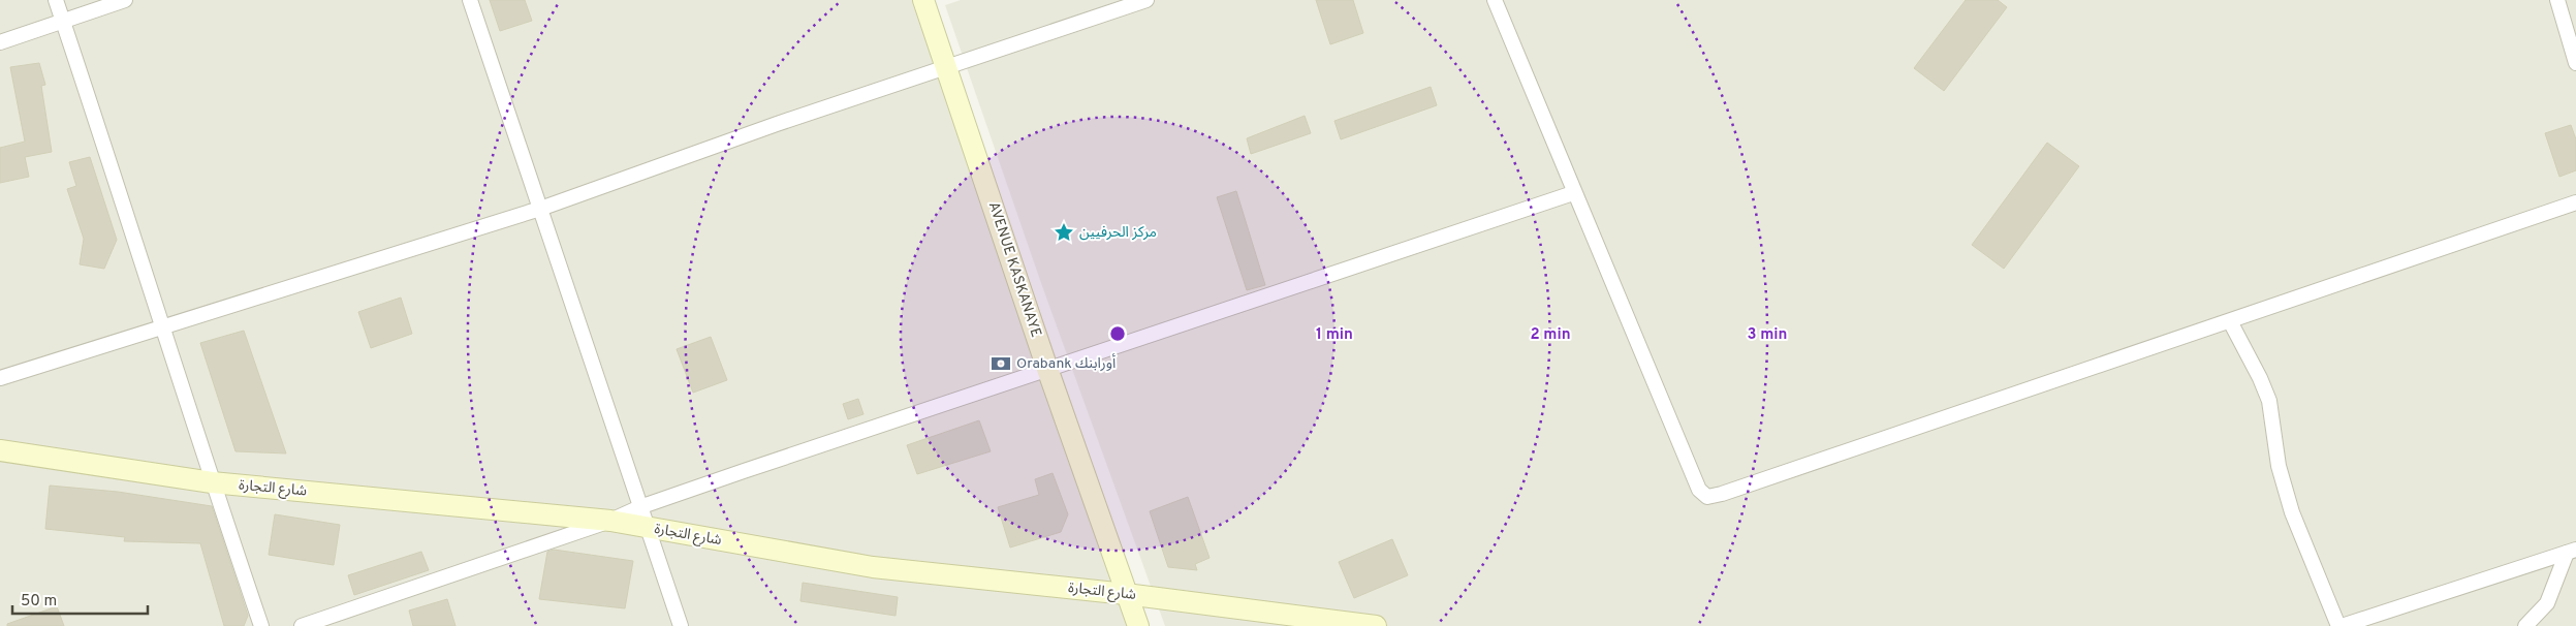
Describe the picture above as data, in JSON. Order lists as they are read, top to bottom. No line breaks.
{"streets":{"street":["AVENUE KASKANAYE","شارع التجارة"]},"crossings":[["AVENUE KASKANAYE","شارع التجارة"]],"places":{"place":["مركز الحرفيين"],"bank":["Orabank أورابنك"]},"scale_bar":"50 m","rings":["1 min","2 min","3 min"]}
